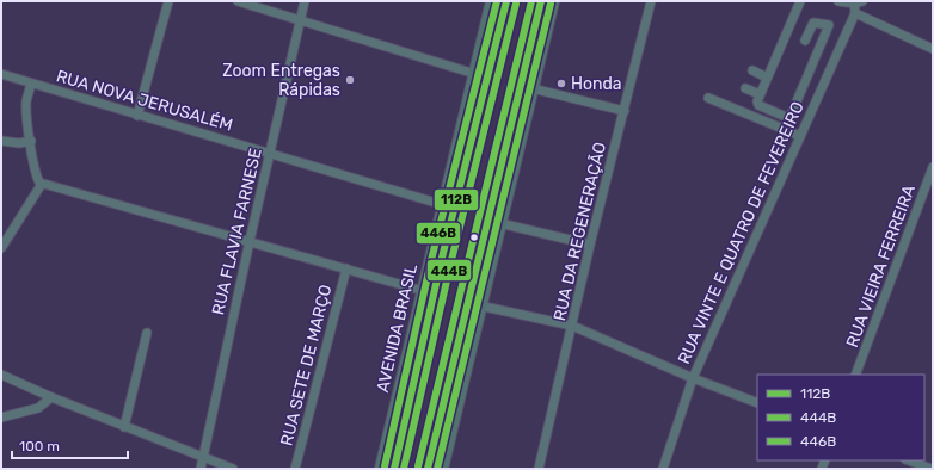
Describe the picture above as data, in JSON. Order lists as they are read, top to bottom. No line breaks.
{"streets":{"highway":["AVENIDA BRASIL"],"street":["RUA NOVA JERUSALÉM","RUA FLAVIA FARNESE","RUA DA REGENERAÇÃO","RUA VINTE E QUATRO DE FEVEREIRO","RUA VIEIRA FERREIRA","RUA SETE DE MARÇO"]},"crossings":[["RUA NOVA JERUSALÉM","RUA FLAVIA FARNESE"],["RUA NOVA JERUSALÉM","AVENIDA BRASIL"]],"places":["Zoom Entregas Rápidas","Honda"],"lines":["transit line 112B","transit line 446B","transit line 444B"],"legend":["112B","444B","446B"],"scale_bar":"100 m"}
